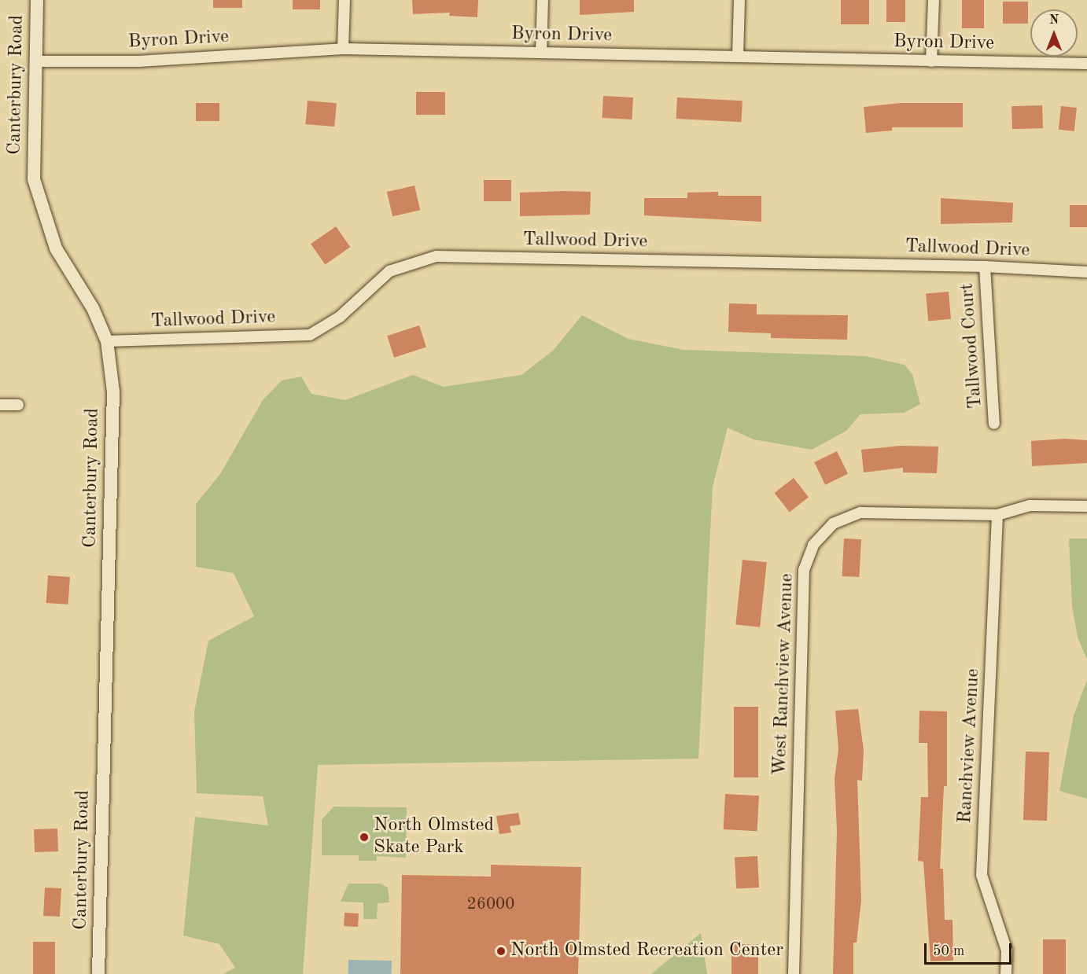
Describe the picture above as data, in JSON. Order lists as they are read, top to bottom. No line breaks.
{"streets":{"street":["Byron Drive","Canterbury Road","Tallwood Drive","Tallwood Court","West Ranchview Avenue","Ranchview Avenue"]},"crossings":[["Byron Drive","Canterbury Road"],["Canterbury Road","Tallwood Drive"],["Tallwood Drive","Tallwood Court"],["West Ranchview Avenue","Ranchview Avenue"]],"places":["North Olmsted Skate Park","North Olmsted Recreation Center"],"house_numbers":["26000"],"scale_bar":"50 m","north":"top"}
